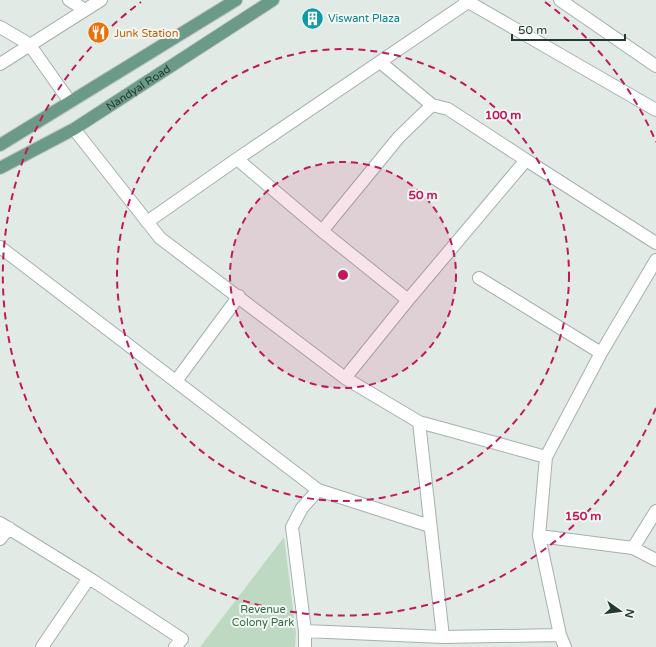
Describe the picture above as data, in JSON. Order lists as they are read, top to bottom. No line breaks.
{"streets":{"main road":["Nandyal Road"]},"parks":["Revenue Colony Park"],"places":{"building":["Viswant Plaza"],"restaurant":["Junk Station"]},"scale_bar":"50 m","north":"right","rings":["100 m","50 m","150 m"]}
